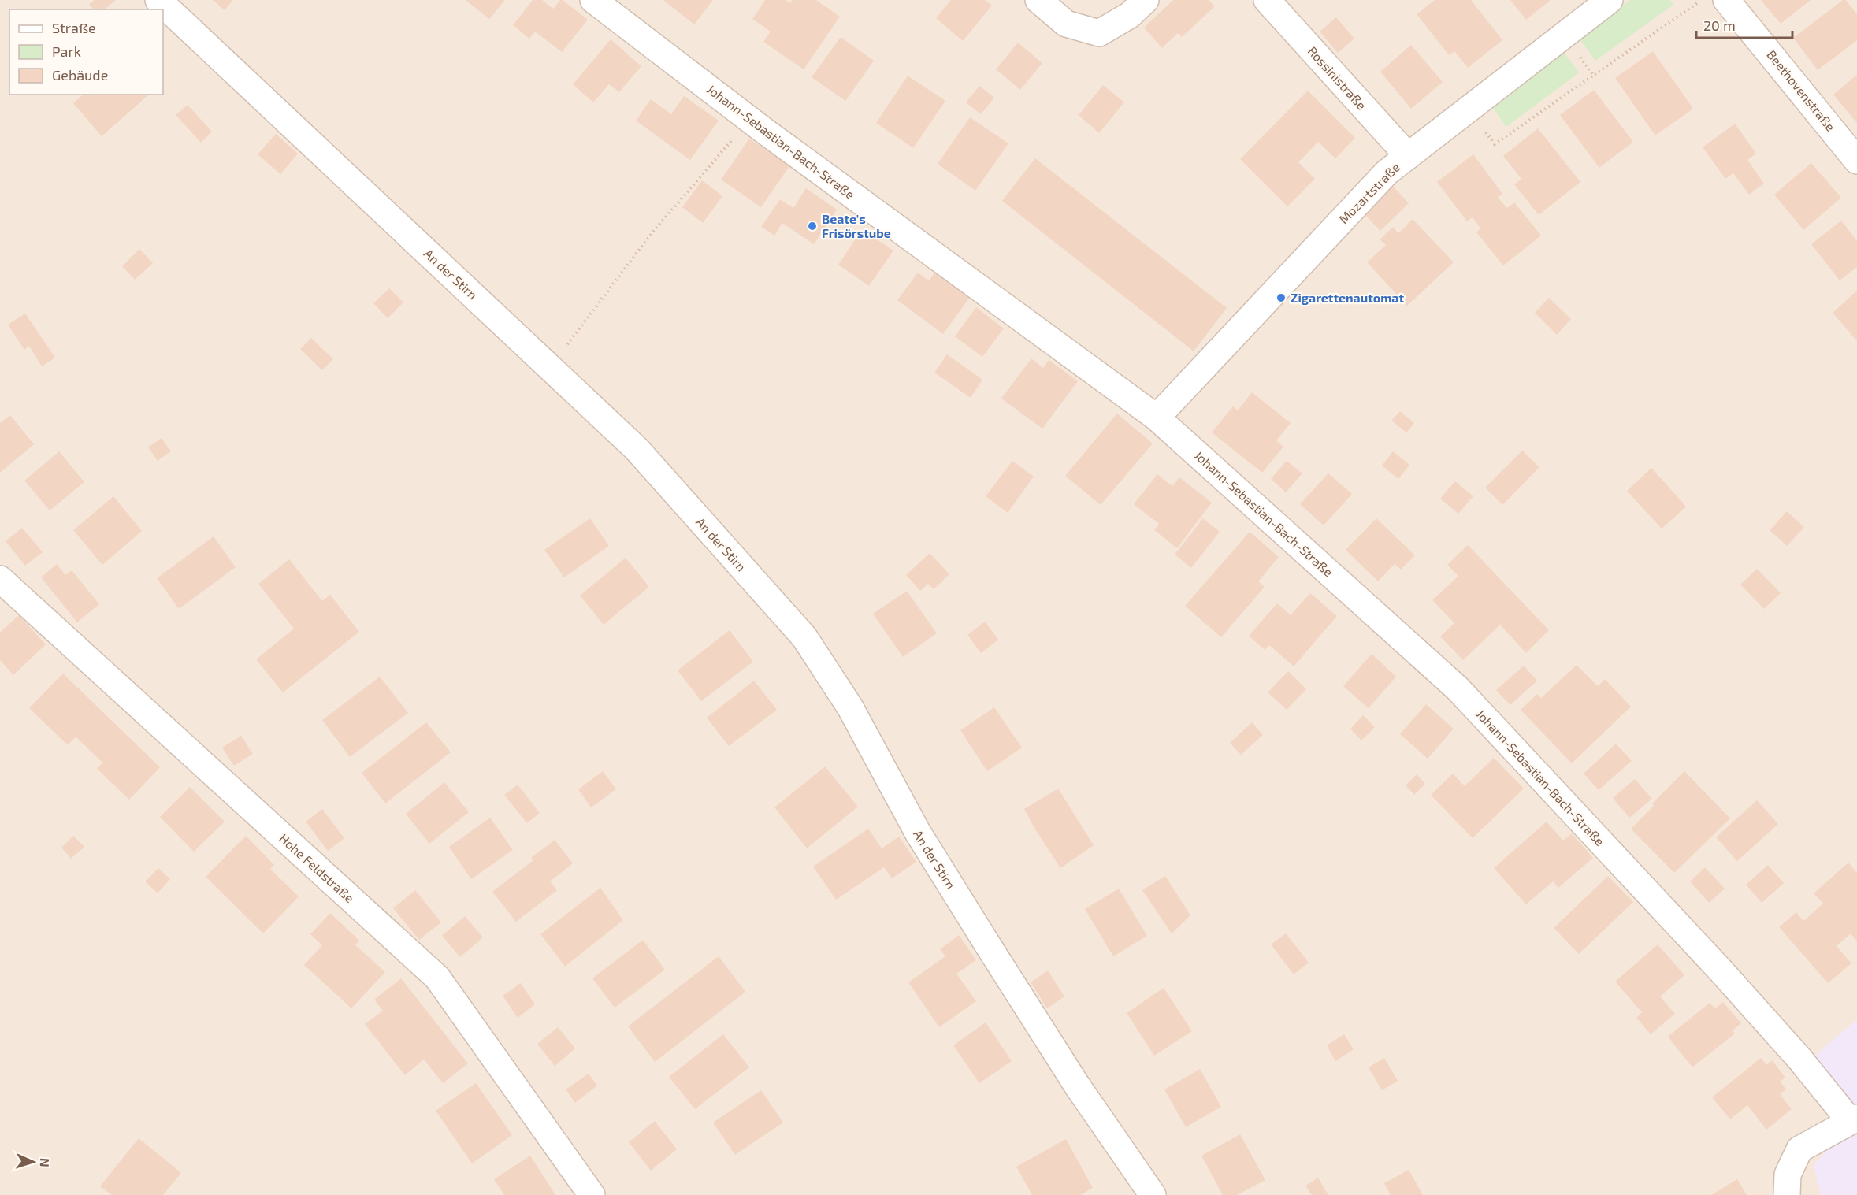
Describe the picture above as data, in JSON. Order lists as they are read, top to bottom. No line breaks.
{"streets":{"street":["Rossinistraße","Beethovenstraße","Johann-Sebastian-Bach-Straße","Mozartstraße","An der Stirn","Hohe Feldstraße"]},"crossings":[["Rossinistraße","Mozartstraße"],["Johann-Sebastian-Bach-Straße","Mozartstraße"]],"places":["Beate's Frisörstube","Zigarettenautomat"],"legend":["Straße","Park","Gebäude"],"scale_bar":"20 m","north":"right"}
